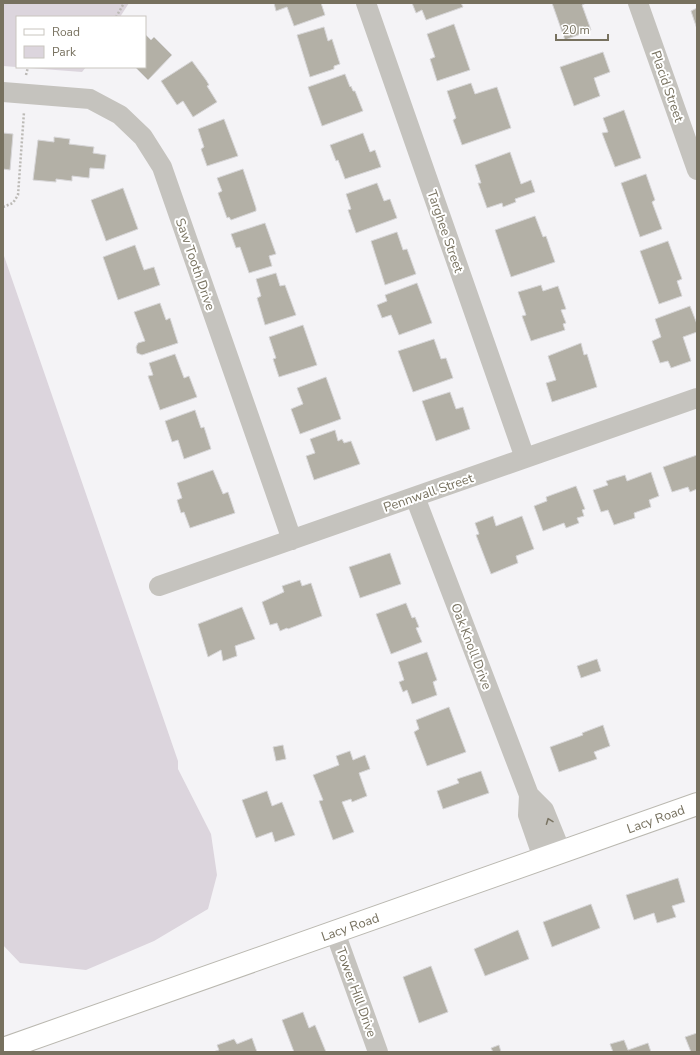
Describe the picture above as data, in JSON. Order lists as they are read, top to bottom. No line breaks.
{"streets":{"street":["Placid Street","Targhee Street","Saw Tooth Drive","Pennwall Street","Oak Knoll Drive","Lacy Road","Tower Hill Drive"]},"crossings":[["Targhee Street","Pennwall Street"],["Saw Tooth Drive","Pennwall Street"],["Pennwall Street","Oak Knoll Drive"],["Oak Knoll Drive","Lacy Road"],["Lacy Road","Tower Hill Drive"]],"legend":["Road","Park"],"scale_bar":"20 m"}
